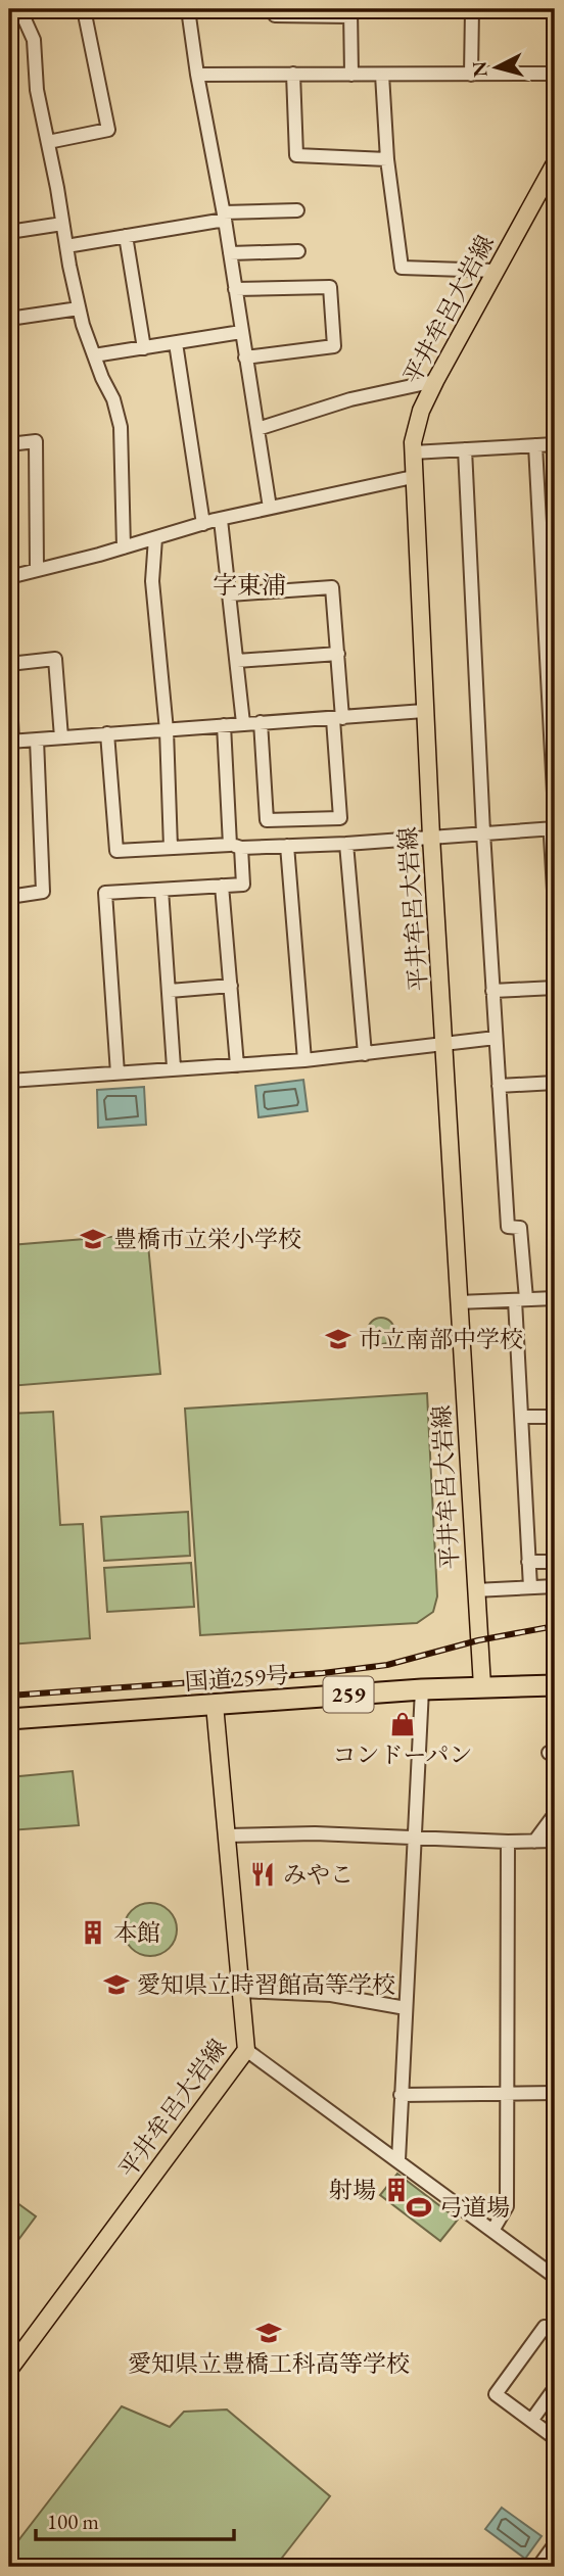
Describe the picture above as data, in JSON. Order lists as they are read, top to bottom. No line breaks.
{"streets":{"highway":["国道259号","259"],"main road":["平井牟呂大岩線"]},"crossings":[["平井牟呂大岩線","国道259号"]],"districts":["字東浦"],"places":{"school or university":["豊橋市立栄小学校","市立南部中学校","愛知県立時習館高等学校","愛知県立豊橋工科高等学校"],"shop":["コンドーパン"],"restaurant":["みやこ"],"building":["本館","射場"],"sports":["弓道場"]},"scale_bar":"100 m","north":"left"}
